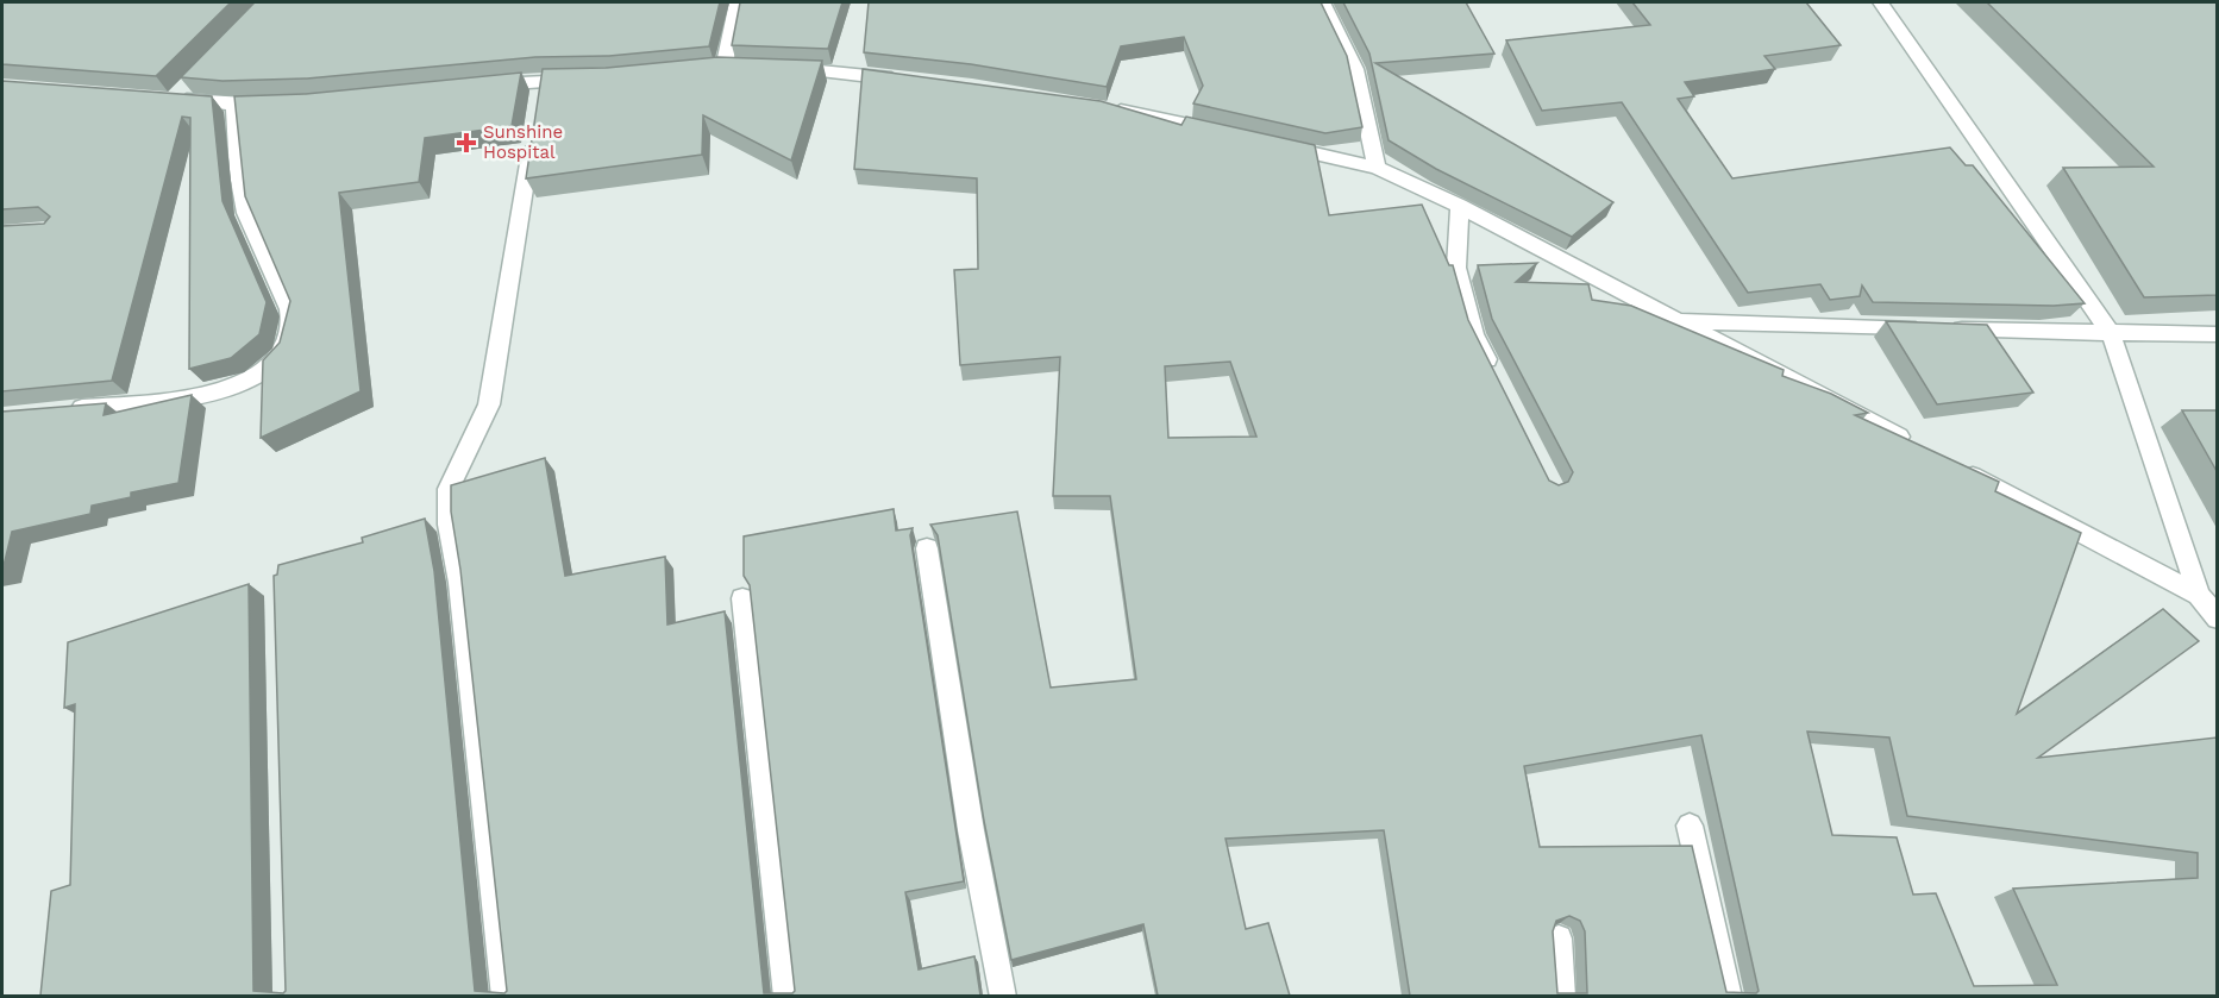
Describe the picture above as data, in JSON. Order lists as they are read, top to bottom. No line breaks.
{"places":{"health":["Sunshine Hospital"]}}
